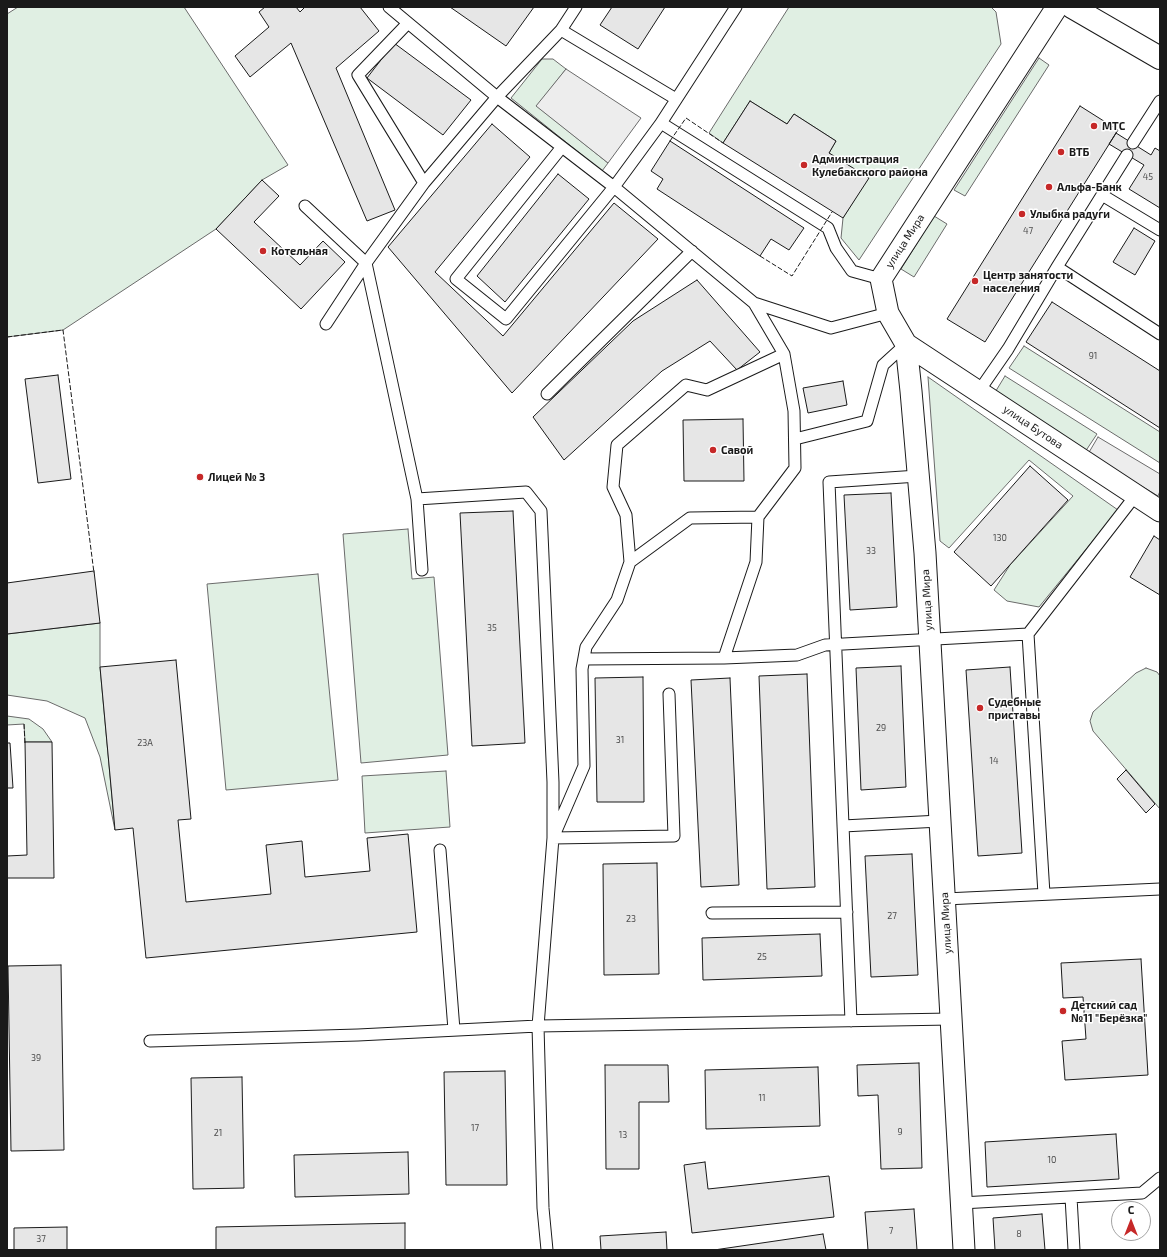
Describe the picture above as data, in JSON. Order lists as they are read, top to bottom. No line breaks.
{"streets":{"street":["улица Мира","улица Бутова"]},"crossings":[["улица Мира","улица Бутова"]],"places":["МТС","ВТБ","Администрация Кулебакского района","Альфа-Банк","Улыбка радуги","Котельная","Центр занятости населения","Савой","Лицей № 3","Судебные приставы","Детский сад №11 \"Берёзка\""],"house_numbers":["45","47","91","130","33","35","29","31","23А","14","27","23","25","39","11","17","9","21","13","10","7","8","37"],"north":"top"}
